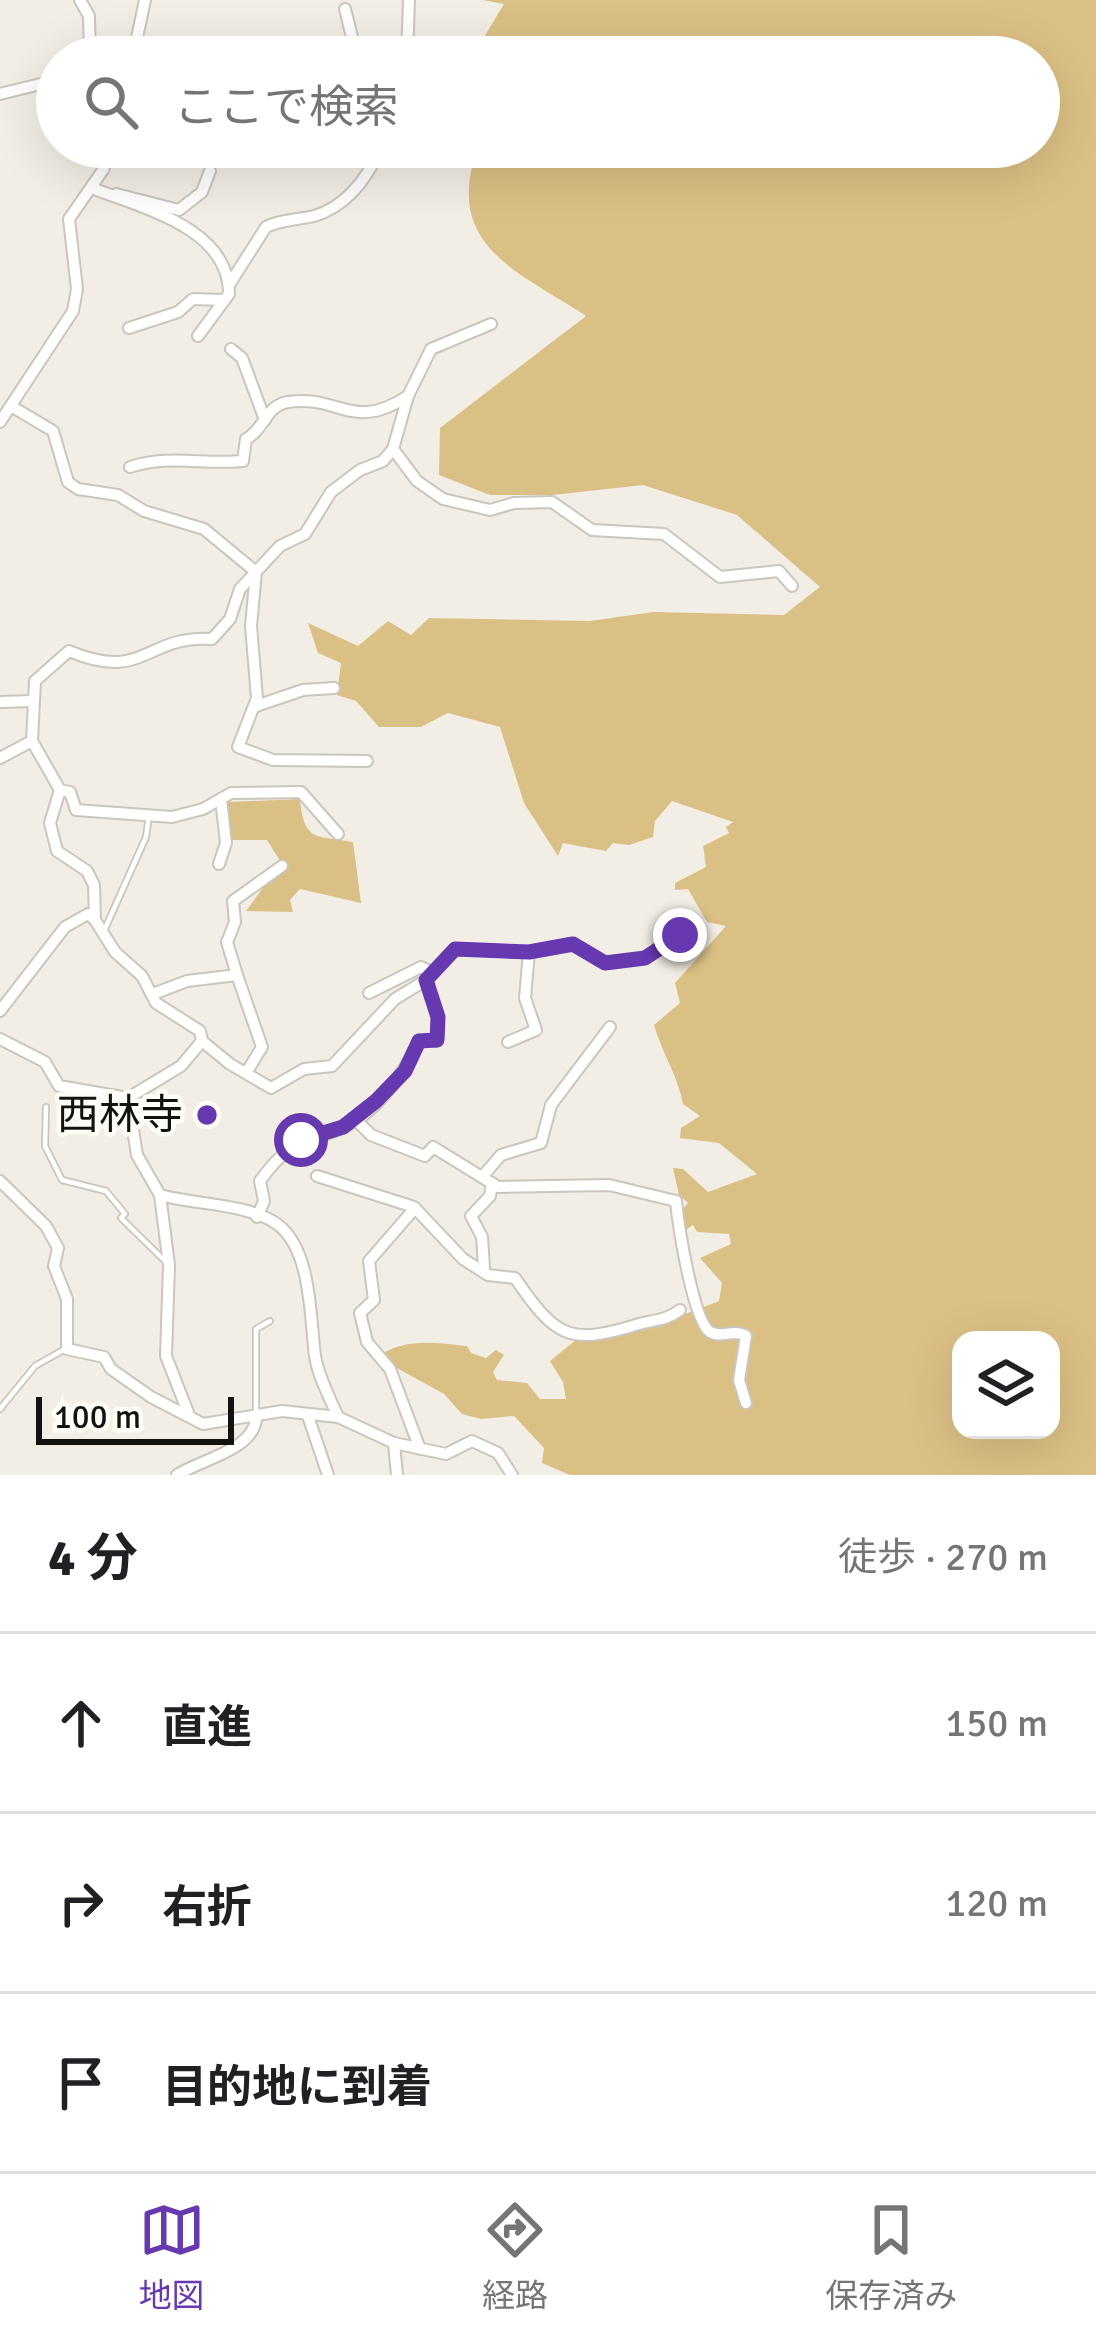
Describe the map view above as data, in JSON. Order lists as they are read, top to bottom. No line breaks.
{"places":["西林寺"],"scale_bar":"100 m","page":{"search":"ここで検索","scale":"100 m","heading":["4 分","徒歩 · 270 m"],"list":[["直進","150 m"],["右折","120 m"],"目的地に到着"],"nav":["地図","経路","保存済み"]}}
